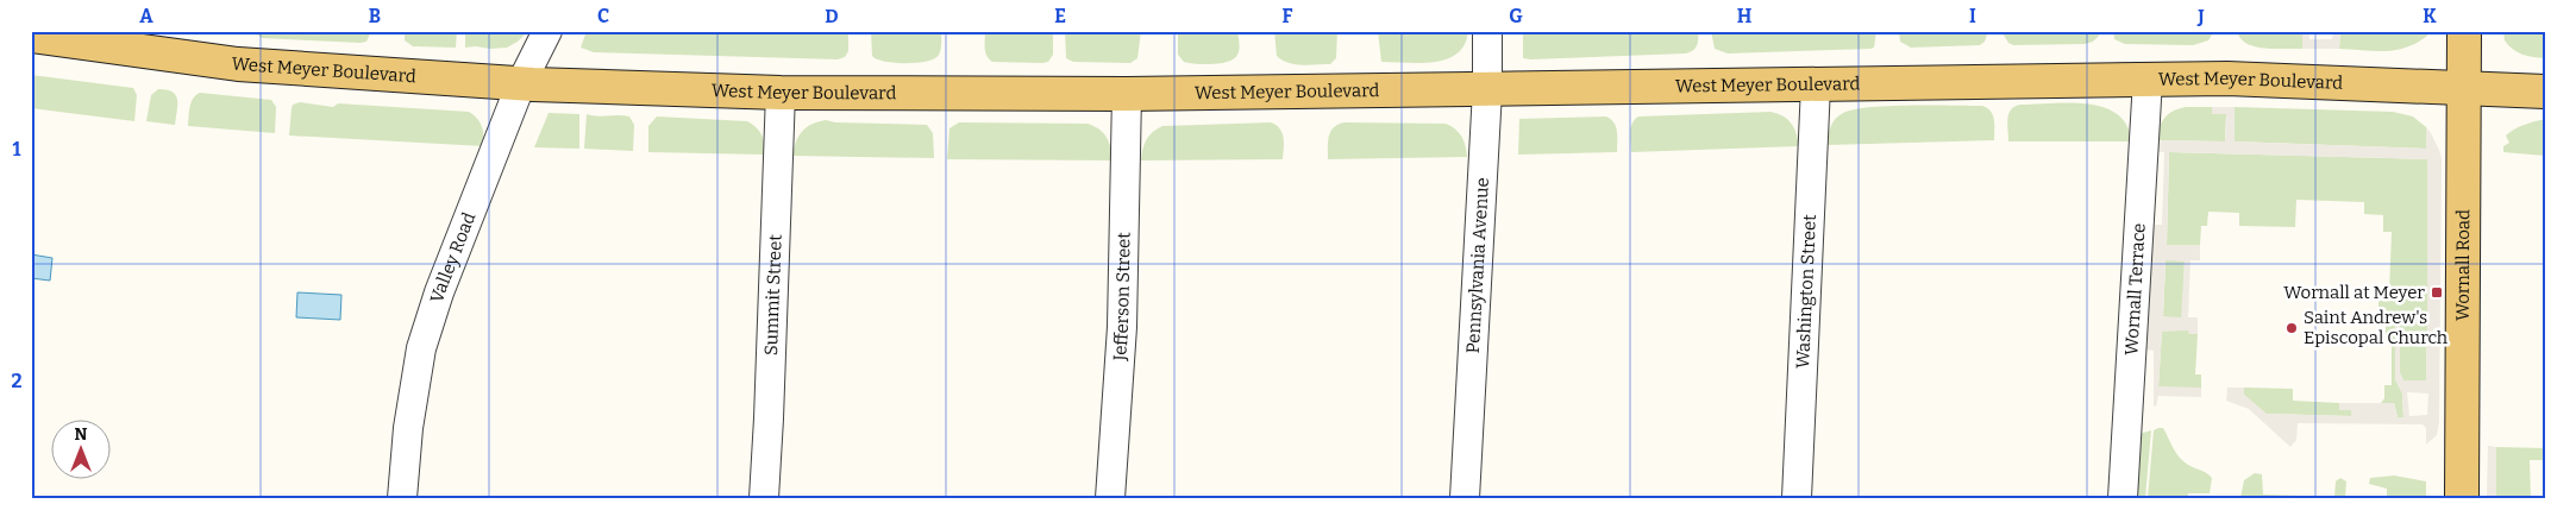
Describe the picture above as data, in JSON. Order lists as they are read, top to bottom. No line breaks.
{"streets":{"main road":["West Meyer Boulevard","Wornall Road"],"street":["Valley Road","Pennsylvania Avenue","Wornall Terrace","Washington Street","Summit Street","Jefferson Street"]},"crossings":[["West Meyer Boulevard","Valley Road"],["West Meyer Boulevard","Wornall Road"],["West Meyer Boulevard","Pennsylvania Avenue"],["West Meyer Boulevard","Wornall Terrace"],["West Meyer Boulevard","Washington Street"],["West Meyer Boulevard","Summit Street"],["West Meyer Boulevard","Jefferson Street"]],"places":{"transit":["Wornall at Meyer"],"other":["Saint Andrew's Episcopal Church"]},"north":"top","grid":{"columns":["A","B","C","D","E","F","G","H","I","J","K"],"rows":["1","2"]}}
